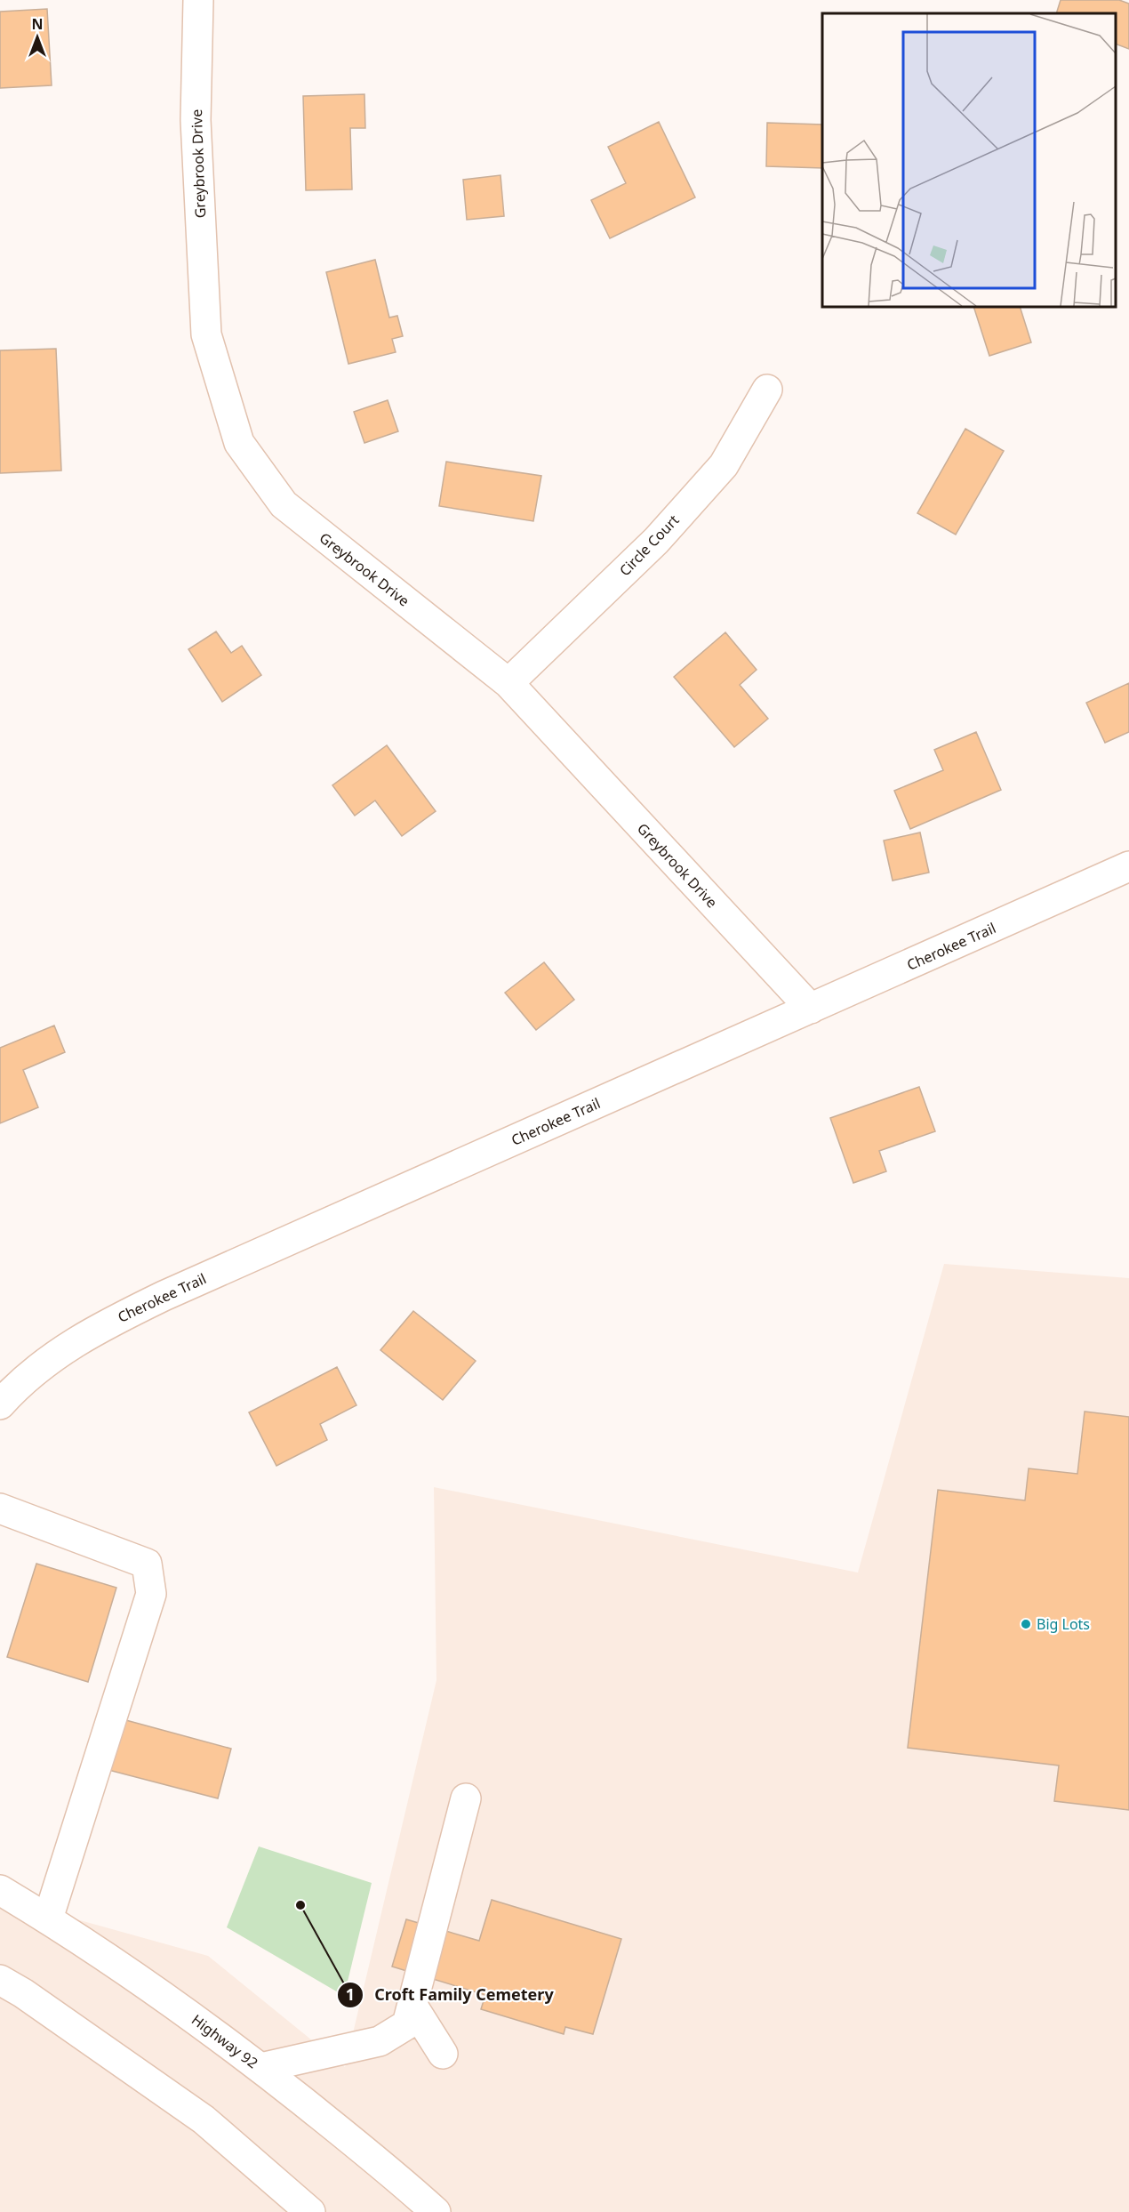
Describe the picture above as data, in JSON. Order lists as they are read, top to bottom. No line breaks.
{"streets":{"street":["Greybrook Drive","Circle Court","Cherokee Trail","Highway 92"]},"crossings":[["Greybrook Drive","Circle Court"],["Greybrook Drive","Cherokee Trail"]],"places":["Big Lots","Croft Family Cemetery"],"north":"top"}
